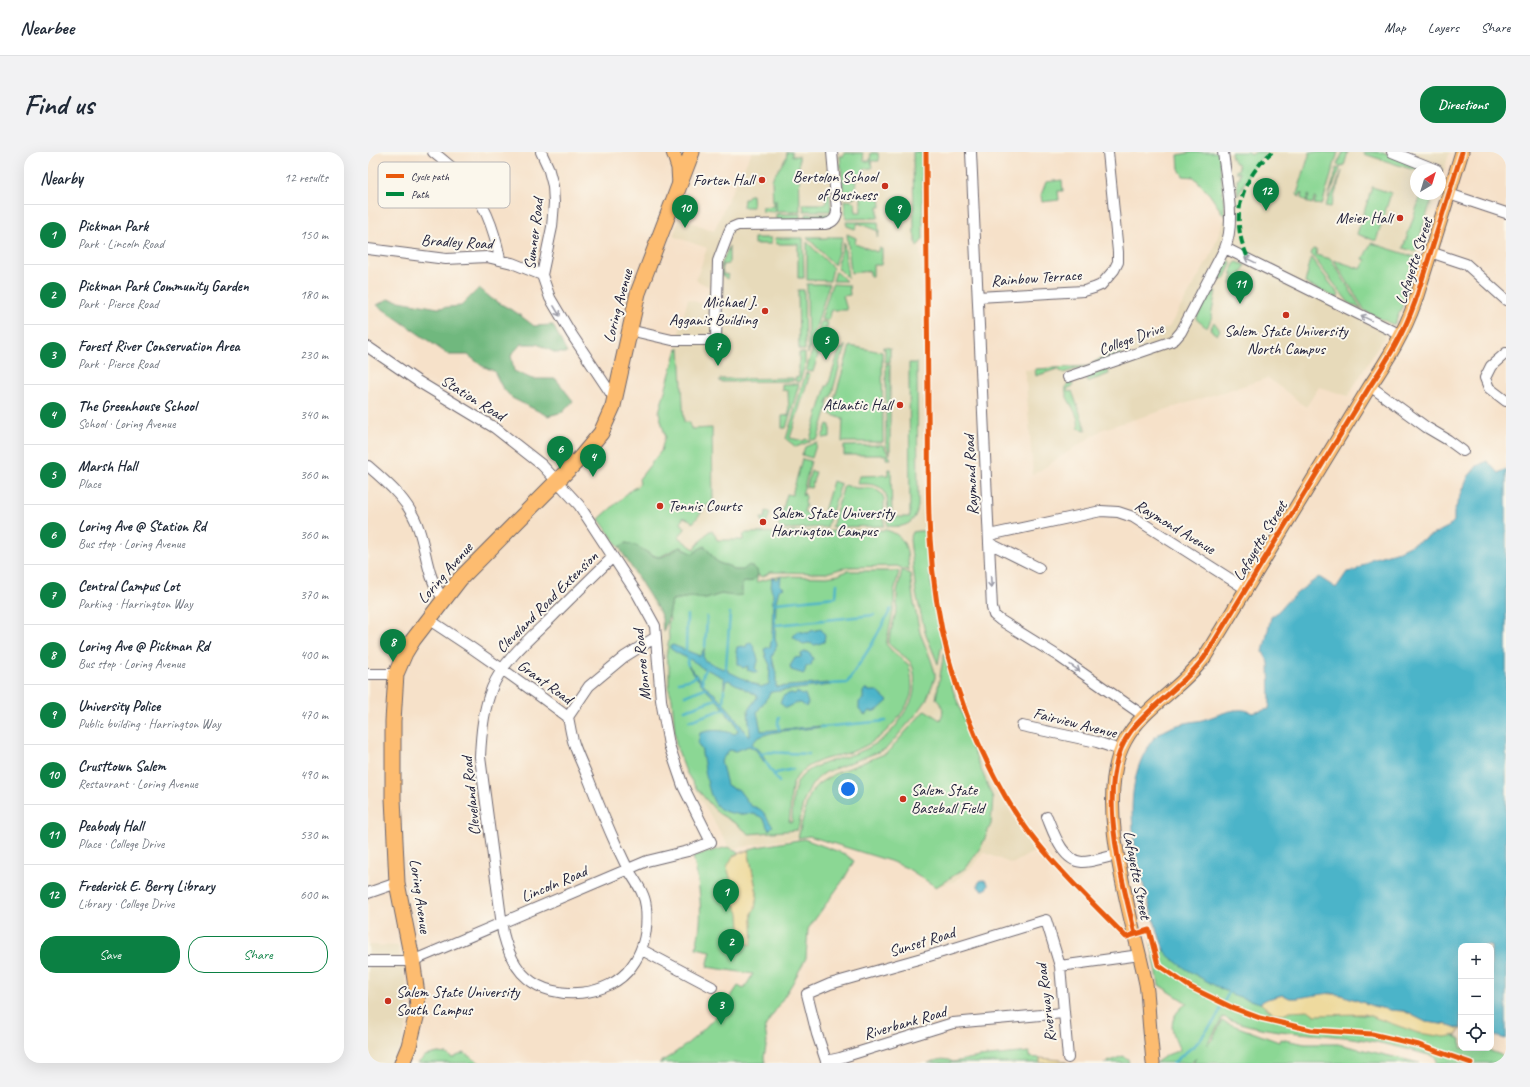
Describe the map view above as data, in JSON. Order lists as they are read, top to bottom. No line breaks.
{"streets":{"highway":["Loring Avenue"],"main road":["Lafayette Street"],"street":["Sumner Road","Bradley Road","Rainbow Terrace","College Drive","Station Road","Raymond Road","Raymond Avenue","Cleveland Road Extension","Monroe Road","Grant Road","Fairview Avenue","Cleveland Road","Lincoln Road","Sunset Road","Riverway Road","Riverbank Road"]},"crossings":[["Sumner Road","Bradley Road"],["Sumner Road","Loring Avenue"],["Lafayette Street","Raymond Road"],["Lafayette Street","Raymond Avenue"],["Lafayette Street","Fairview Avenue"],["Rainbow Terrace","Raymond Road"],["Loring Avenue","Station Road"],["Loring Avenue","Monroe Road"],["Loring Avenue","Grant Road"],["Loring Avenue","Lincoln Road"],["Station Road","Monroe Road"],["Raymond Road","Raymond Avenue"],["Cleveland Road Extension","Monroe Road"],["Cleveland Road Extension","Grant Road"],["Cleveland Road Extension","Cleveland Road"],["Monroe Road","Lincoln Road"],["Grant Road","Cleveland Road"],["Grant Road","Lincoln Road"],["Cleveland Road","Lincoln Road"],["Sunset Road","Riverway Road"],["Sunset Road","Riverbank Road"],["Riverway Road","Riverbank Road"]],"one_way":["Sumner Road","Raymond Road"],"places":["Forten Hall","Bertolon School of Business","Meier Hall","Michael J. Agganis Building","Salem State University North Campus","Atlantic Hall","Tennis Courts","Salem State University Harrington Campus","Salem State Baseball Field","Salem State University South Campus"],"legend":["Cycle path","Path"],"north":"top right","page":{"header":"Nearbee","nav":["Map","Layers","Share"],"buttons":["Directions",["Save","Share"]],"title":"Find us","heading":["Nearby","12 results"],"pins":["12","10","9","11","5","7","6","4","8","1","2","3"],"list":[{"mark":"1","name":"Pickman Park","note":"Park · Lincoln Road","value":"150 m"},{"mark":"2","name":"Pickman Park Community Garden","note":"Park · Pierce Road","value":"180 m"},{"mark":"3","name":"Forest River Conservation Area","note":"Park · Pierce Road","value":"230 m"},{"mark":"4","name":"The Greenhouse School","note":"School · Loring Avenue","value":"340 m"},{"mark":"5","name":"Marsh Hall","note":"Place","value":"360 m"},{"mark":"6","name":"Loring Ave @ Station Rd","note":"Bus stop · Loring Avenue","value":"360 m"},{"mark":"7","name":"Central Campus Lot","note":"Parking · Harrington Way","value":"370 m"},{"mark":"8","name":"Loring Ave @ Pickman Rd","note":"Bus stop · Loring Avenue","value":"400 m"},{"mark":"9","name":"University Police","note":"Public building · Harrington Way","value":"470 m"},{"mark":"10","name":"Crusttown Salem","note":"Restaurant · Loring Avenue","value":"490 m"},{"mark":"11","name":"Peabody Hall","note":"Place · College Drive","value":"530 m"},{"mark":"12","name":"Frederick E. Berry Library","note":"Library · College Drive","value":"600 m"}],"map_buttons":["+","−"]}}
